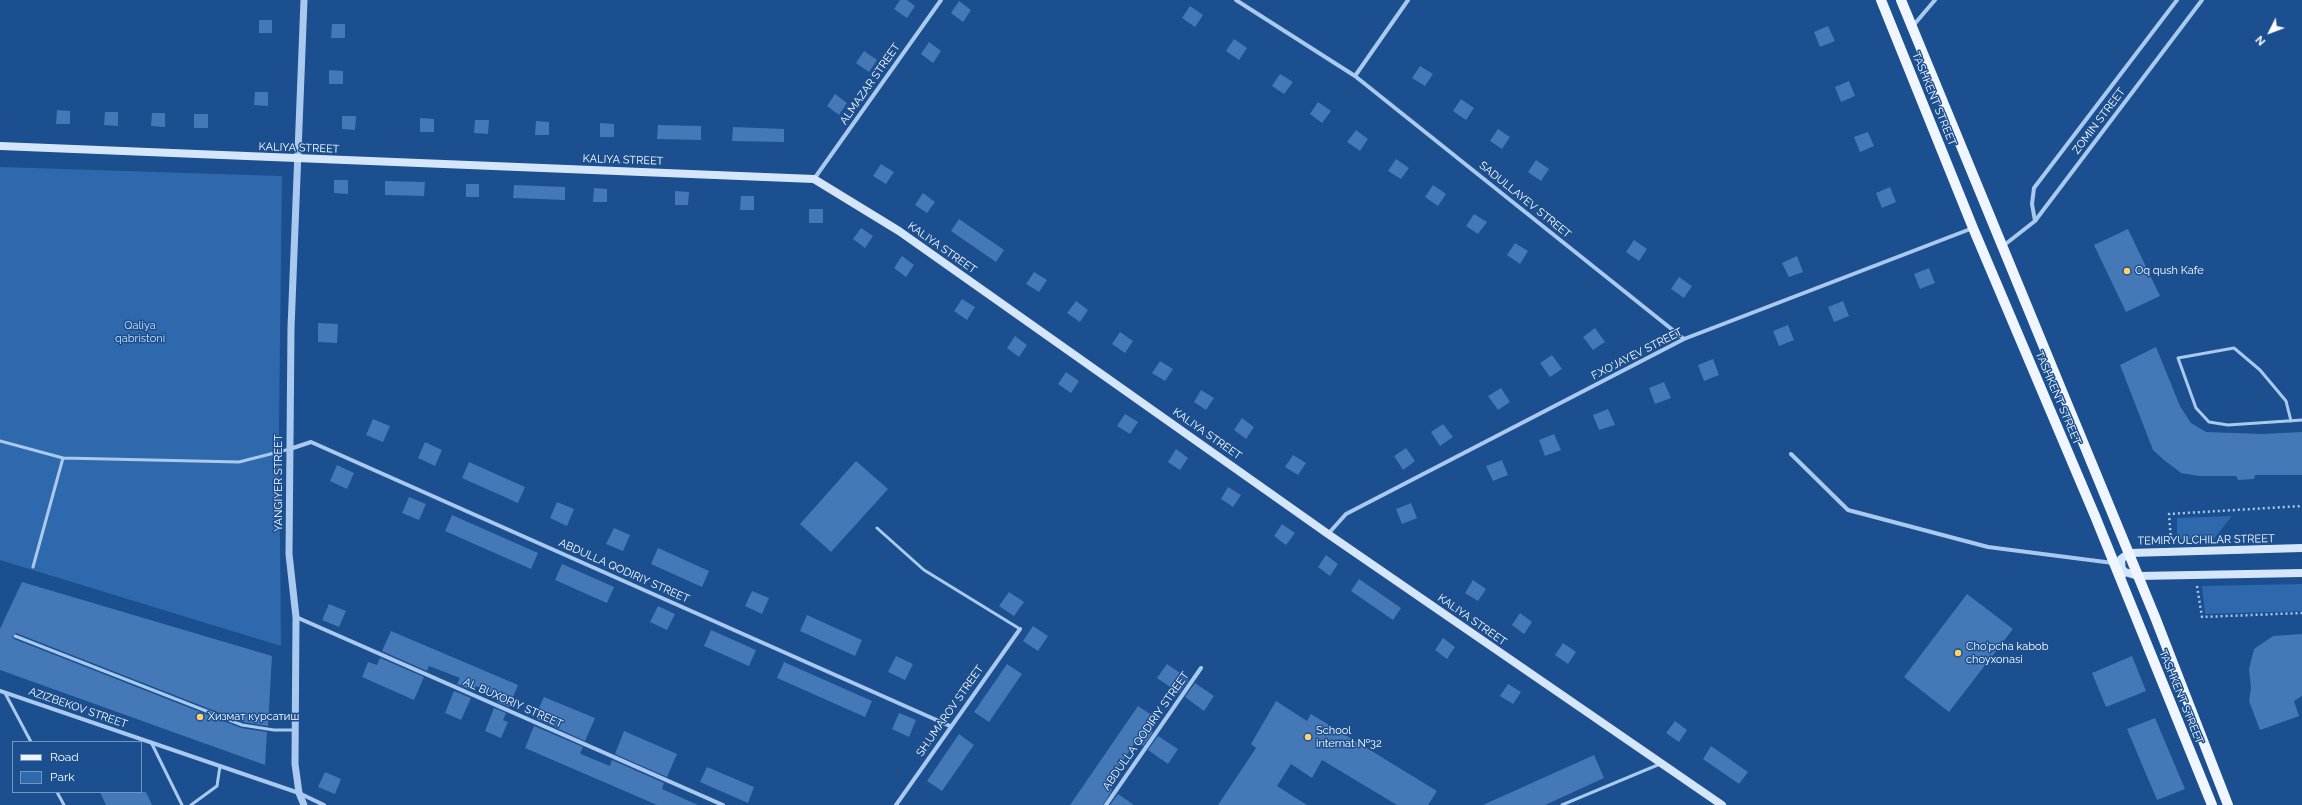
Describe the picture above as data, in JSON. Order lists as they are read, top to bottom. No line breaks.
{"streets":{"main road":["TASHKENT STREET","KALIYA STREET","TEMIRYULCHILAR STREET"],"street":["ALMAZAR STREET","ZOMIN STREET","SADULLAYEV STREET","F.ХO'JAYEV STREET","YANGIYER STREET","ABDULLA QODIRIY STREET","AL BUXORIY STREET","AZIZBEKOV STREET","SH.UMAROV STREET"]},"crossings":[["ALMAZAR STREET","KALIYA STREET"],["TASHKENT STREET","ZOMIN STREET"],["TASHKENT STREET","F.ХO'JAYEV STREET"],["TASHKENT STREET","TEMIRYULCHILAR STREET"],["KALIYA STREET","F.ХO'JAYEV STREET"],["KALIYA STREET","YANGIYER STREET"],["SADULLAYEV STREET","F.ХO'JAYEV STREET"],["YANGIYER STREET","ABDULLA QODIRIY STREET"],["YANGIYER STREET","AL BUXORIY STREET"],["YANGIYER STREET","AZIZBEKOV STREET"],["ABDULLA QODIRIY STREET","SH.UMAROV STREET"]],"parks":["Qaliya qabristoni"],"places":["Oq qush Kafe","Cho‘pcha kabob choyxonasi","Хизмат курсатиш","School internat №32"],"legend":["Road","Park"],"north":"bottom left"}
